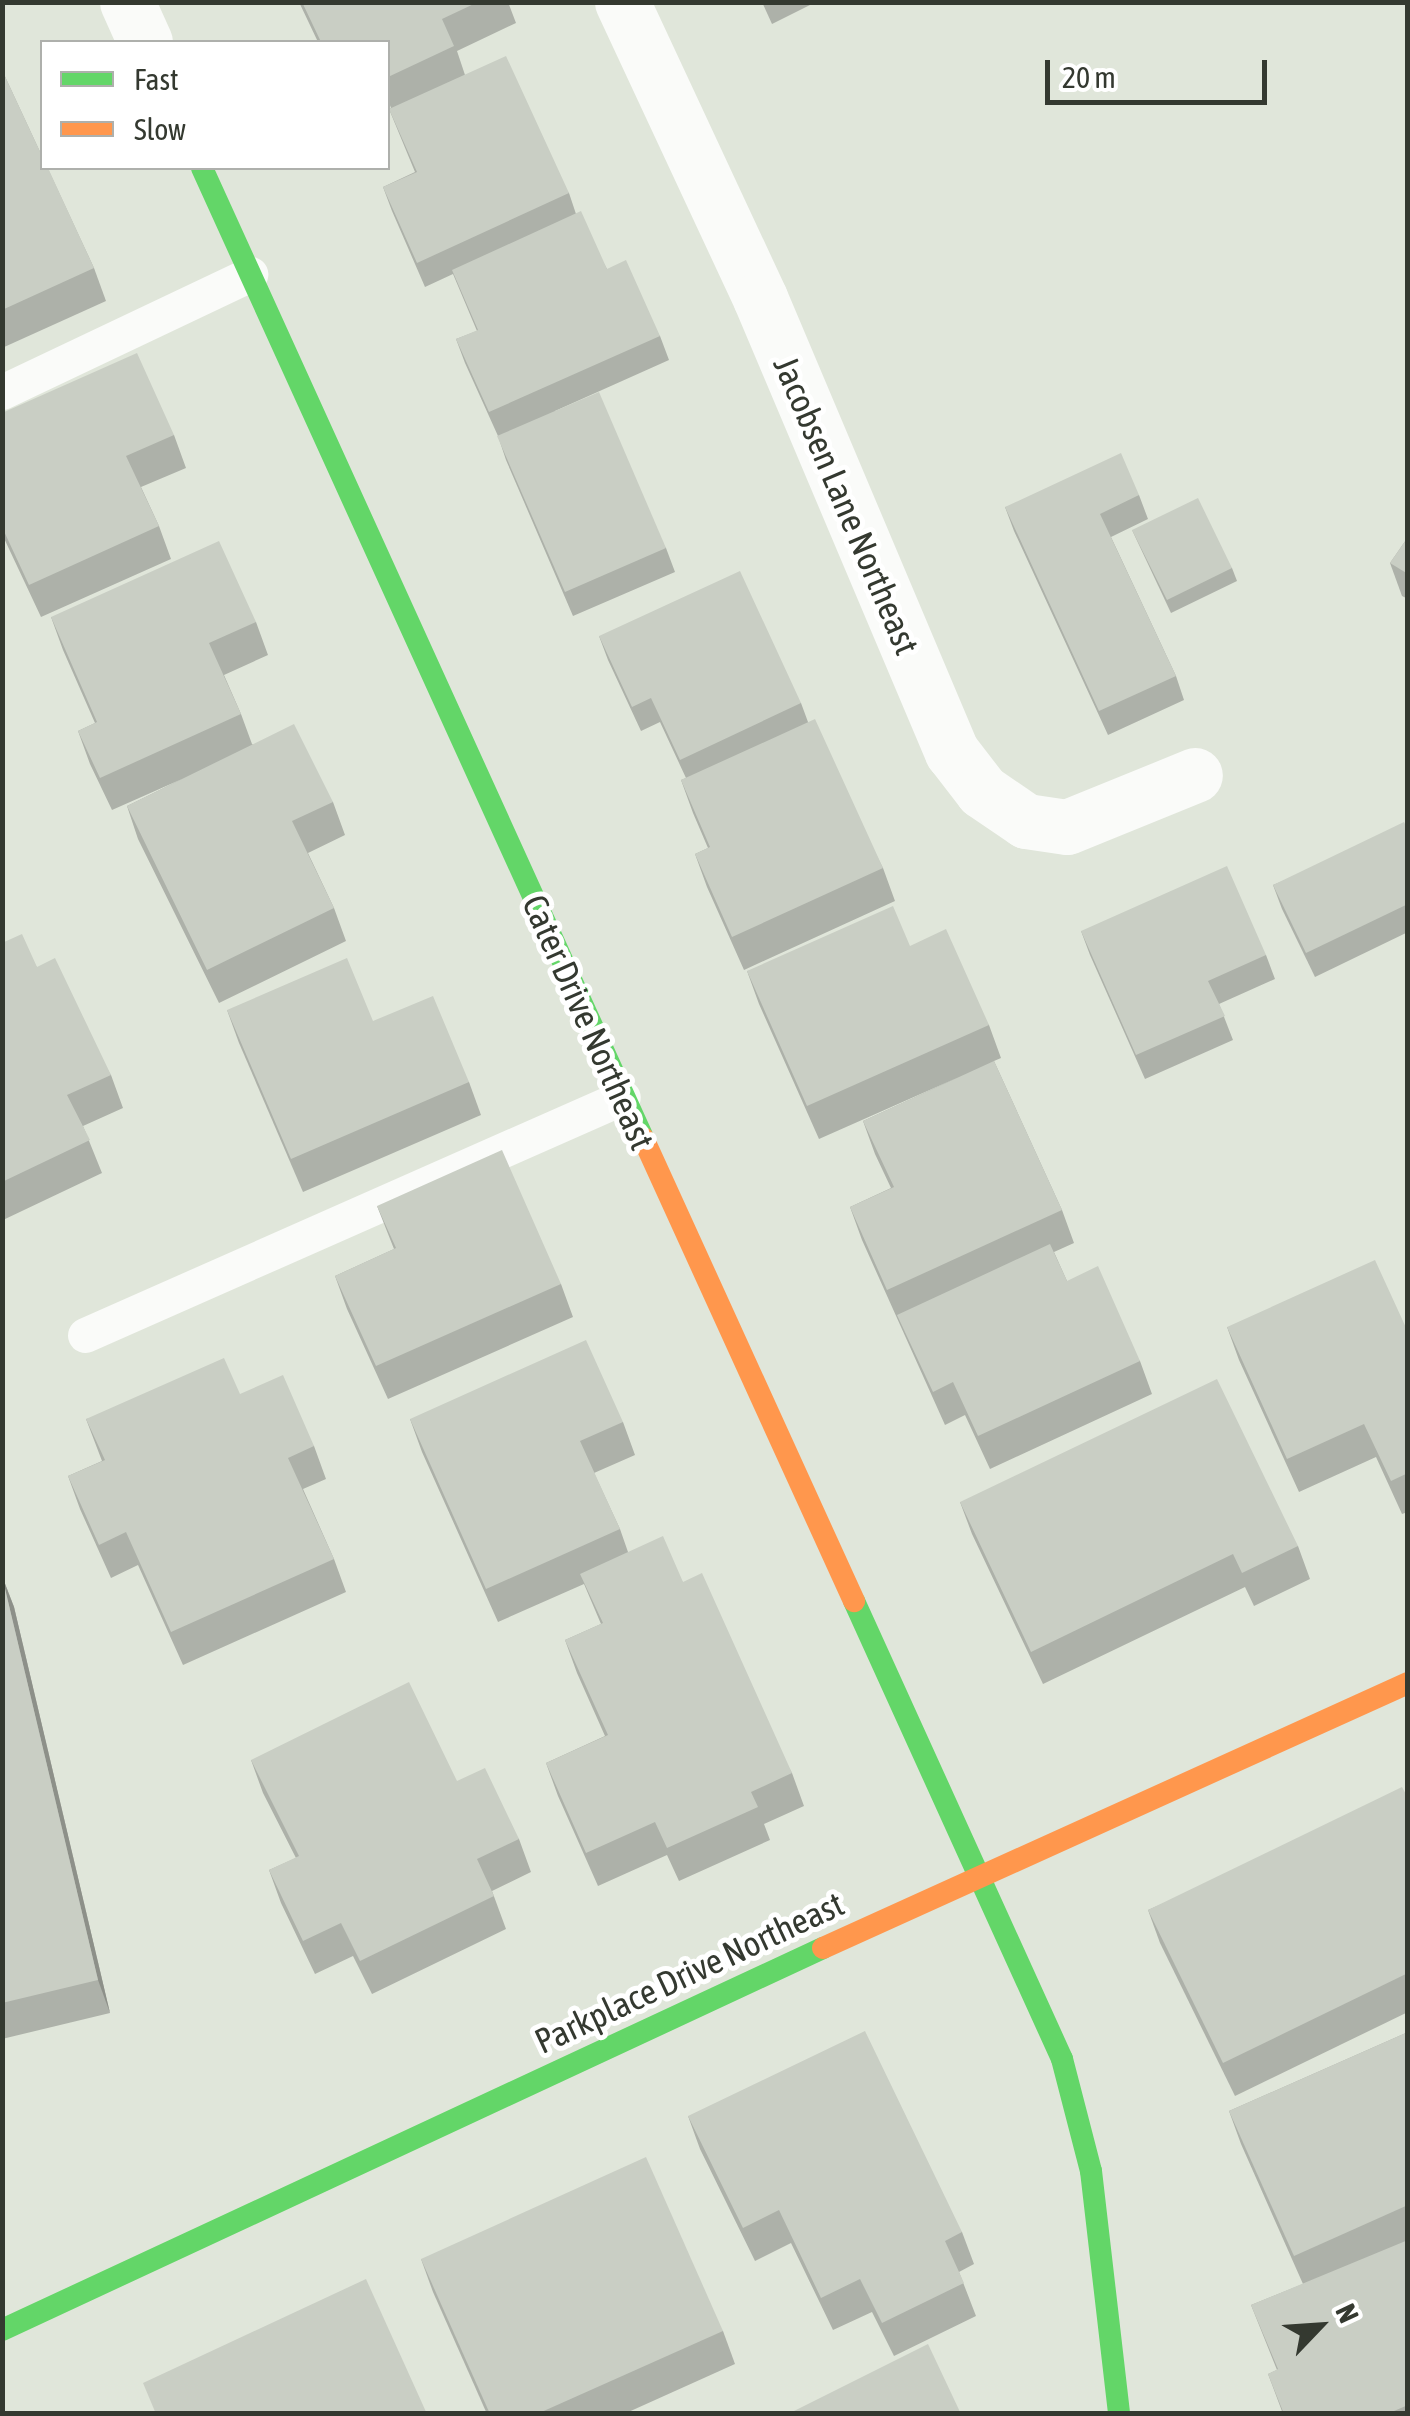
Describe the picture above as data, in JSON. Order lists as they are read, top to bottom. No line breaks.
{"streets":{"street":["Jacobsen Lane Northeast","Cater Drive Northeast","Parkplace Drive Northeast"]},"crossings":[["Cater Drive Northeast","Parkplace Drive Northeast"]],"legend":["Fast","Slow"],"scale_bar":"20 m","north":"top right"}
